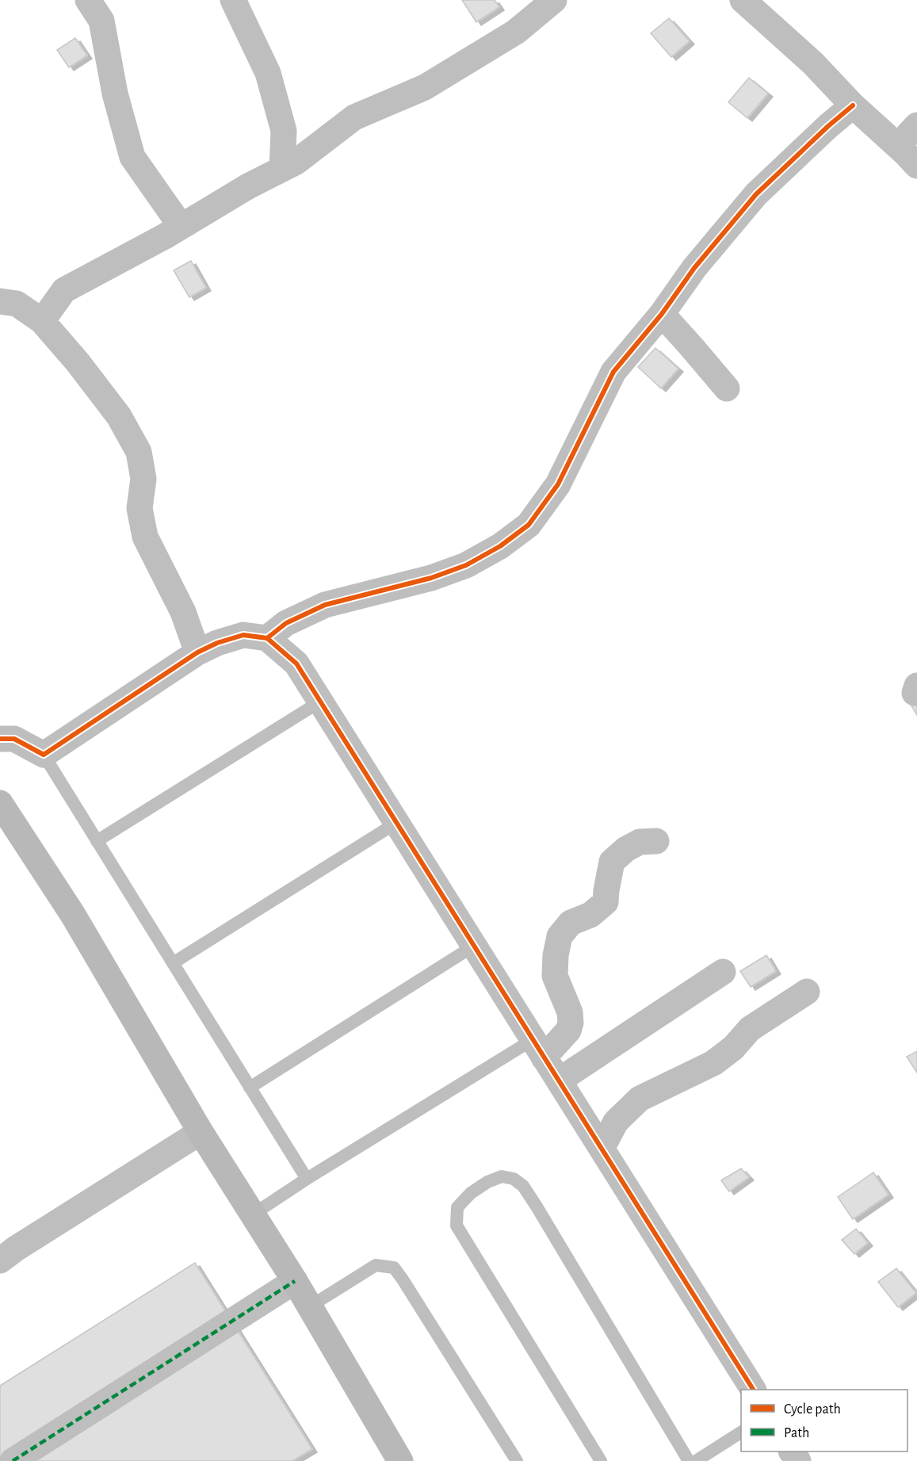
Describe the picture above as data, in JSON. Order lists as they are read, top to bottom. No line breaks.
{"legend":["Cycle path","Path"]}
